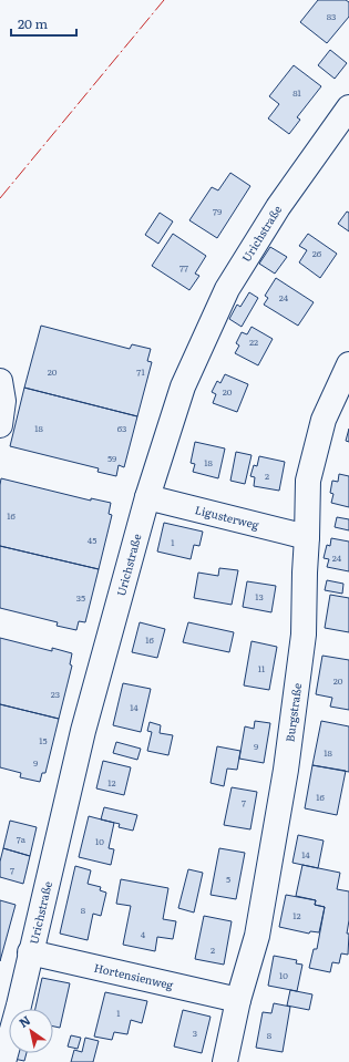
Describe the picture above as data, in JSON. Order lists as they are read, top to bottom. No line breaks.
{"streets":{"street":["Urichstraße","Ligusterweg","Burgstraße","Hortensienweg"]},"crossings":[["Urichstraße","Ligusterweg"],["Urichstraße","Hortensienweg"],["Ligusterweg","Burgstraße"],["Burgstraße","Hortensienweg"]],"house_numbers":["83","81","79","26","77","24","22","20","71","20","18","63","59","18","2","16","45","1","24","13","35","16","11","20","23","14","15","9","18","9","12","16","7","7a","10","14","7","5","8","12","4","2","10","1","3","8"],"scale_bar":"20 m","north":"top left"}
